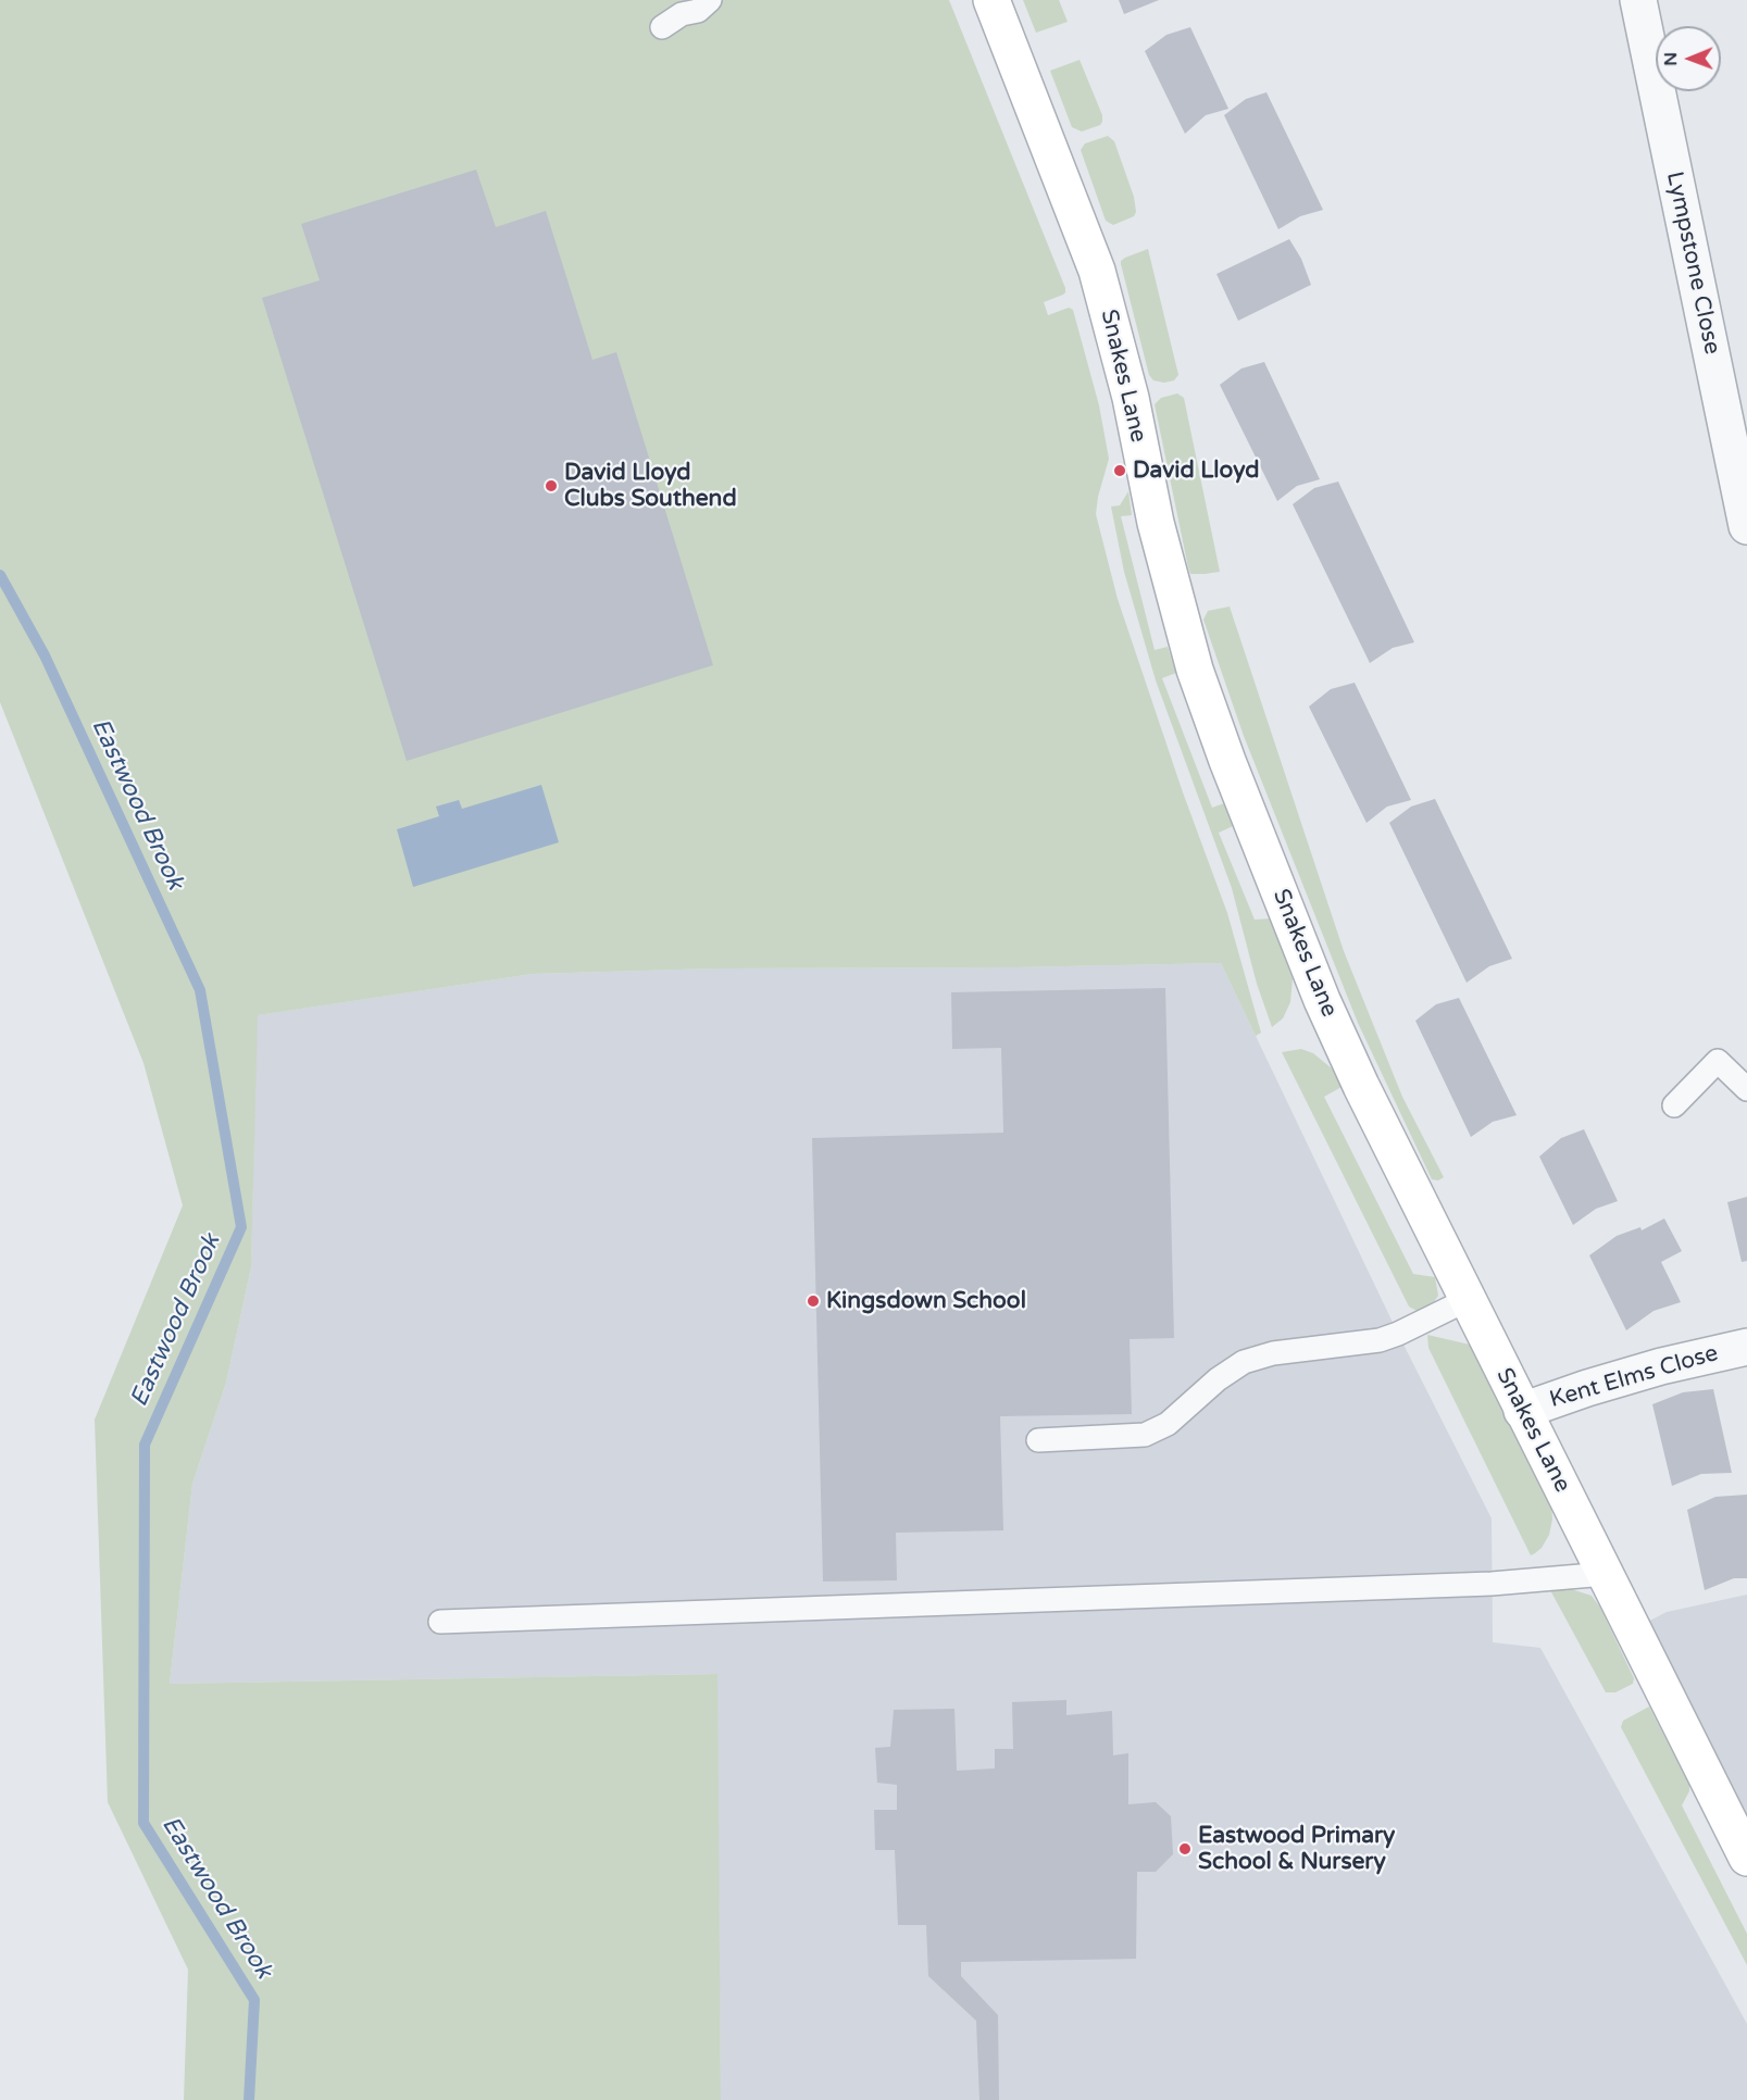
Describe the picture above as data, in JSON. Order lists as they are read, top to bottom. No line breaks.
{"streets":{"street":["Lympstone Close","Snakes Lane","Kent Elms Close"]},"crossings":[["Snakes Lane","Kent Elms Close"]],"water":["Eastwood Brook"],"places":["David Lloyd","David Lloyd Clubs Southend","Kingsdown School","Eastwood Primary School & Nursery"],"north":"left"}
